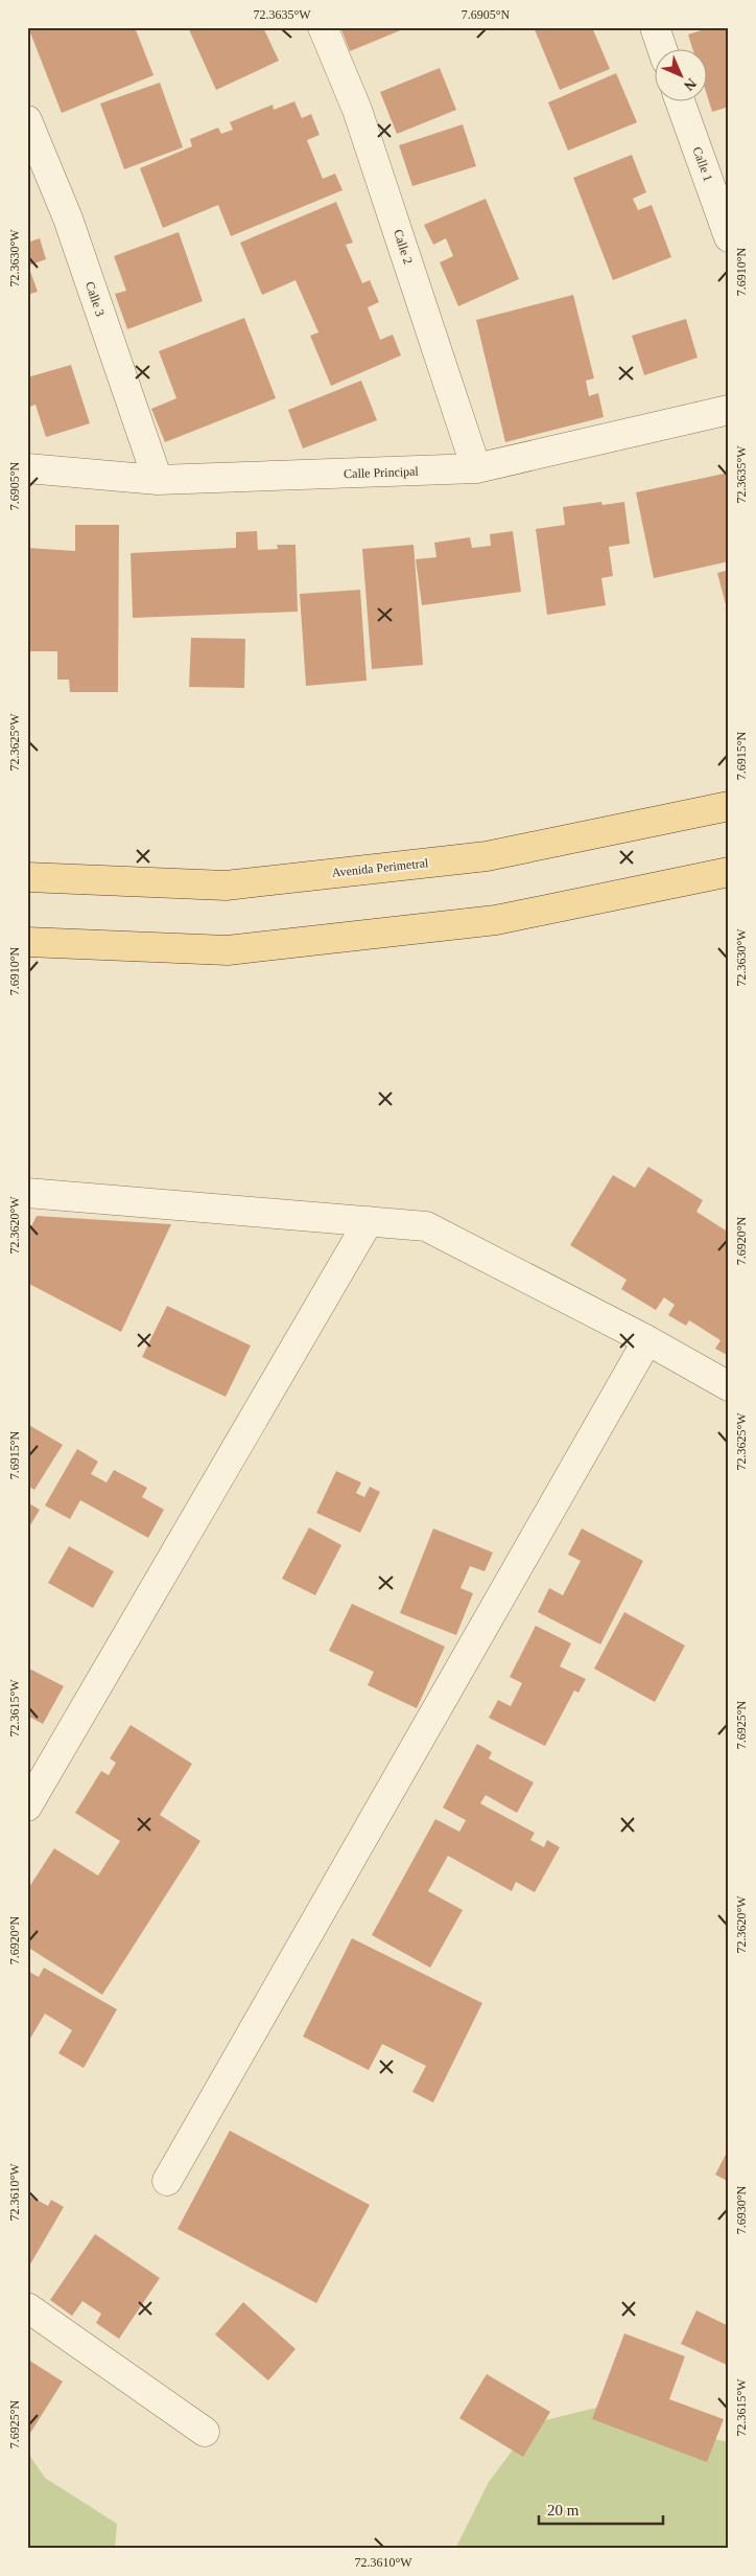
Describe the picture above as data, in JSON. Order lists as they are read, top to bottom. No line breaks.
{"streets":{"main road":["Avenida Perimetral"],"street":["Calle 1","Calle 2","Calle 3","Calle Principal"]},"crossings":[["Calle 2","Calle Principal"],["Calle 3","Calle Principal"]],"scale_bar":"20 m","north":"bottom right","coordinates":["72.3635°W","7.6905°N","72.3630°W","7.6910°N","72.3625°W","7.6915°N","72.3620°W","7.6920°N","72.3615°W","7.6925°N","72.3610°W","7.6930°N"]}
